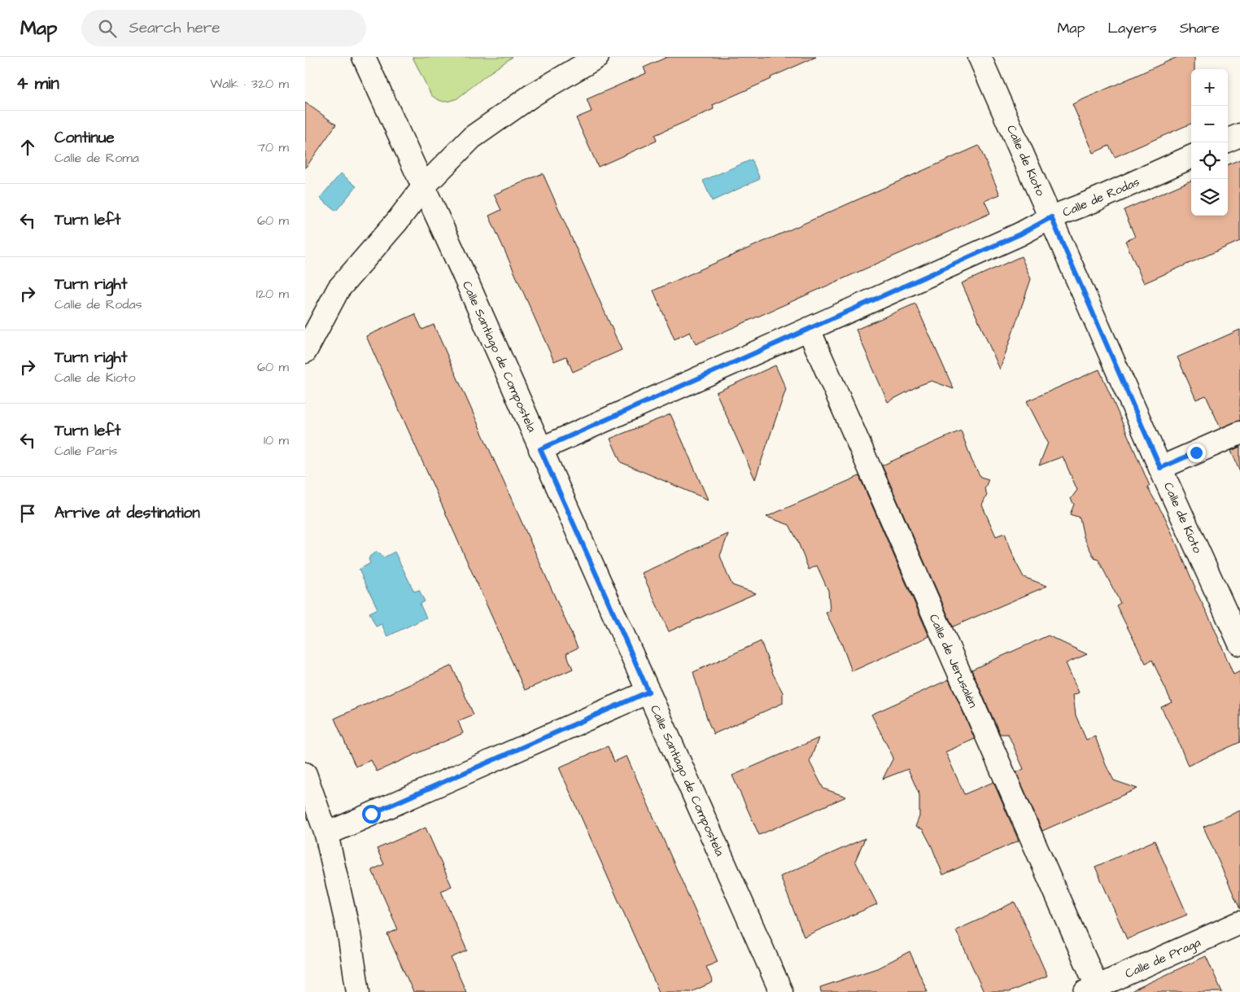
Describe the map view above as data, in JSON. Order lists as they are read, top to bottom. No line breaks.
{"streets":{"street":["Calle de Kioto","Calle de Rodas","Calle Santiago de Compostela","Calle de Jerusalén","Calle de Praga"]},"crossings":[["Calle de Kioto","Calle de Rodas"],["Calle de Rodas","Calle Santiago de Compostela"],["Calle de Rodas","Calle de Jerusalén"],["Calle de Jerusalén","Calle de Praga"]],"page":{"header":"Map","search":"Search here","nav":["Map","Layers","Share"],"heading":["4 min","Walk · 320 m"],"map_buttons":["+","−"],"list":[["Continue","Calle de Roma","70 m"],["Turn left","60 m"],["Turn right","Calle de Rodas","120 m"],["Turn right","Calle de Kioto","60 m"],["Turn left","Calle París","10 m"],"Arrive at destination"]}}
